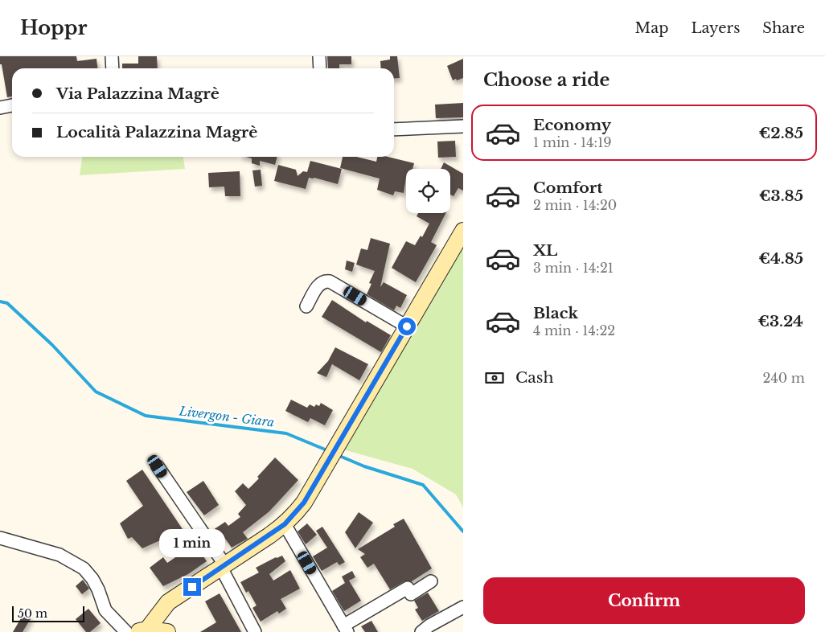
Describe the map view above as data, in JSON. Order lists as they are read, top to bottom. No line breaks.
{"water":["Livergon - Giara"],"scale_bar":"50 m","page":{"header":"Hoppr","nav":["Map","Layers","Share"],"heading":"Choose a ride","banner":["Via Palazzina Magrè","Località Palazzina Magrè"],"list":[{"name":"Economy","note":"1 min · 14:19","value":"€2.85"},{"name":"Comfort","note":"2 min · 14:20","value":"€3.85"},{"name":"XL","note":"3 min · 14:21","value":"€4.85"},{"name":"Black","note":"4 min · 14:22","value":"€3.24"}],"pay":["Cash","240 m"],"bubble":"1 min","buttons":"Confirm","scale":"50 m"}}
